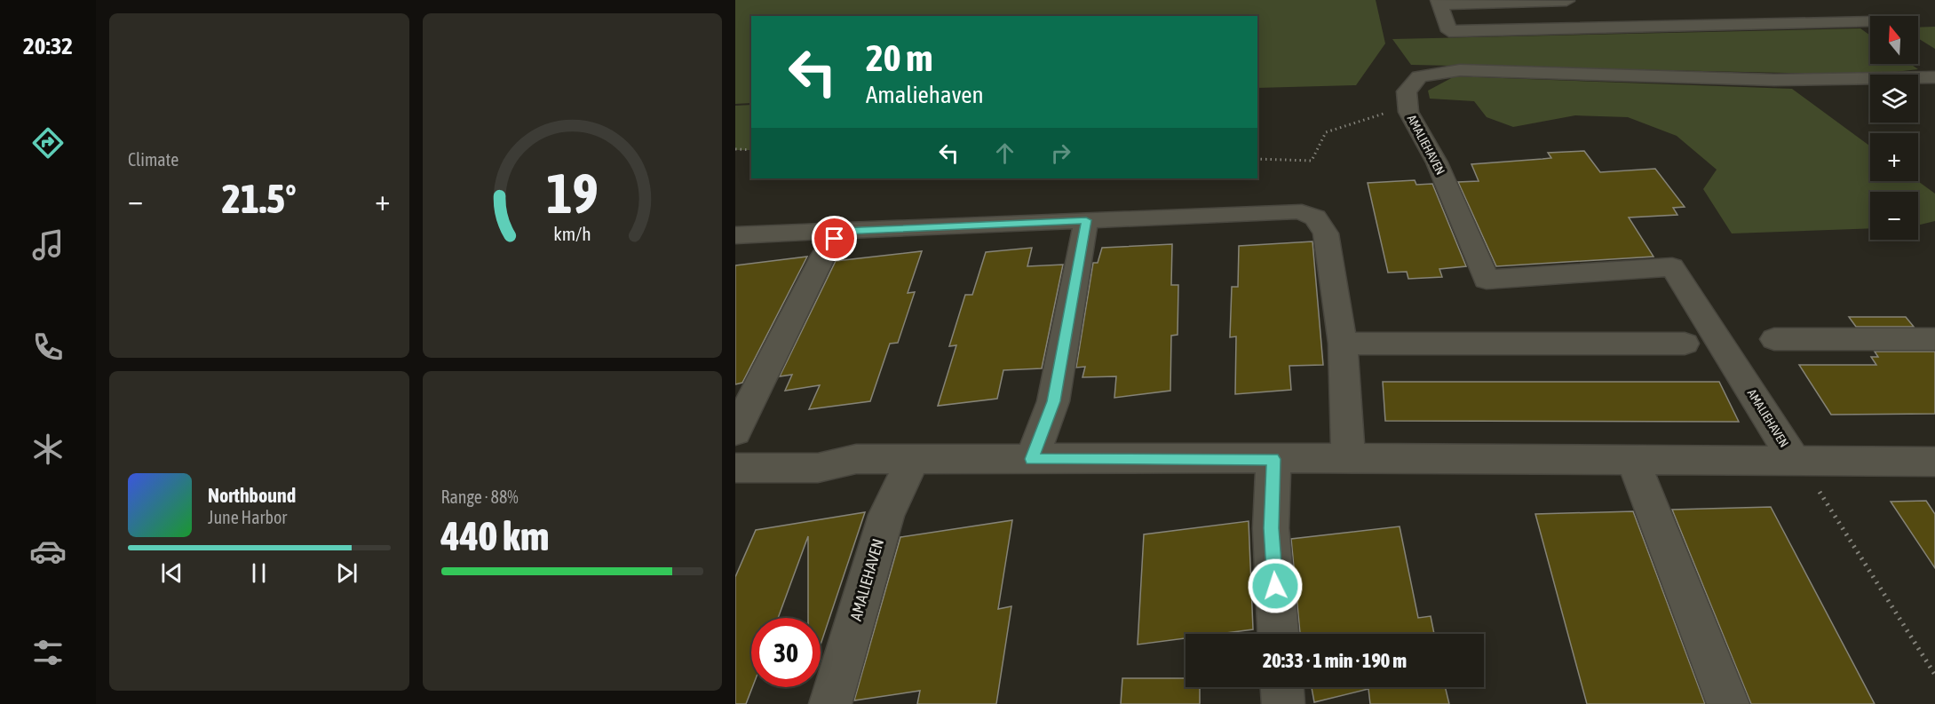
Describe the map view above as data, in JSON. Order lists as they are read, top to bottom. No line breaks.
{"streets":{"street":["AMALIEHAVEN"]},"north":"top","page":{"tabs":"20:32","tile":["Climate",["Range · 88%","440 km"]],"map_buttons":["+","−"],"turn":["20 m","Amaliehaven"],"heat":["−","21.5°","+"],"song":["Northbound","June Harbor"],"limit":"30","trip":"20:33 · 1 min · 190 m","gauge":["19","km/h"]}}
